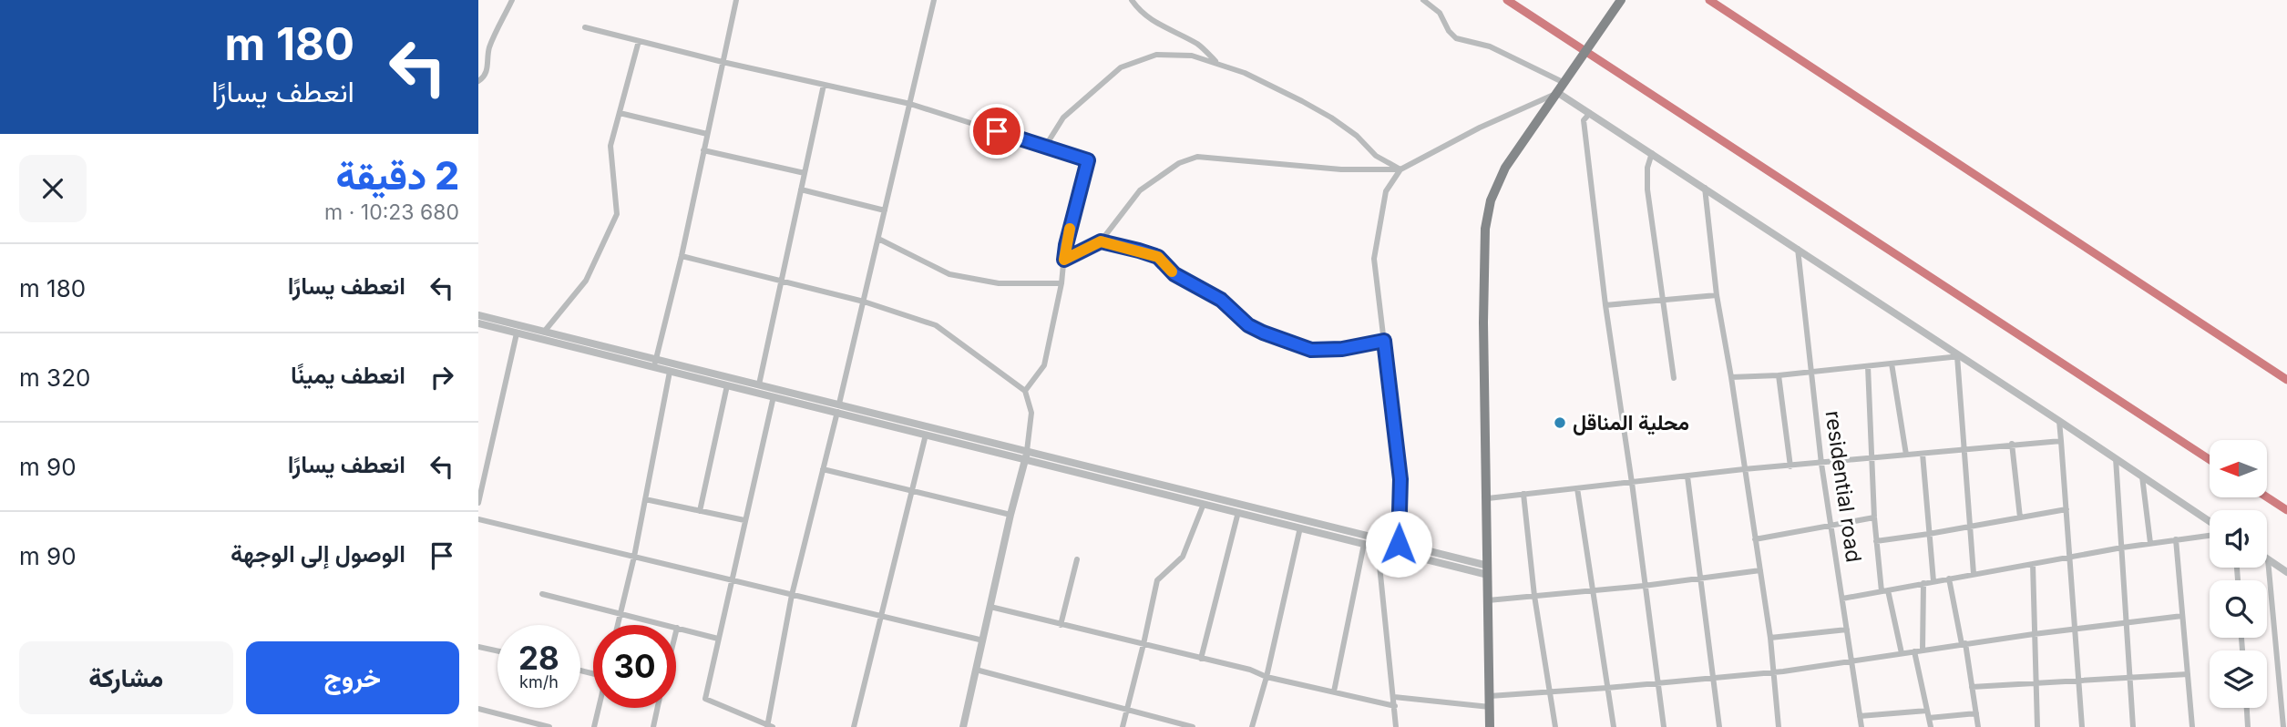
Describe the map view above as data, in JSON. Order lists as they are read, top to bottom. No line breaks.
{"streets":{"street":["residential road"]},"places":["محلية المناقل"],"north":"left","page":{"turn":["180 m","انعطف يسارًا"],"heading":["2 دقيقة","680 m · 10:23"],"list":[{"name":"انعطف يسارًا","value":"180 m"},{"name":"انعطف يمينًا","value":"320 m"},{"name":"انعطف يسارًا","value":"90 m"},{"name":"الوصول إلى الوجهة","value":"90 m"}],"speed":"28 km/h","limit":"30","buttons":["خروج","مشاركة"]}}
